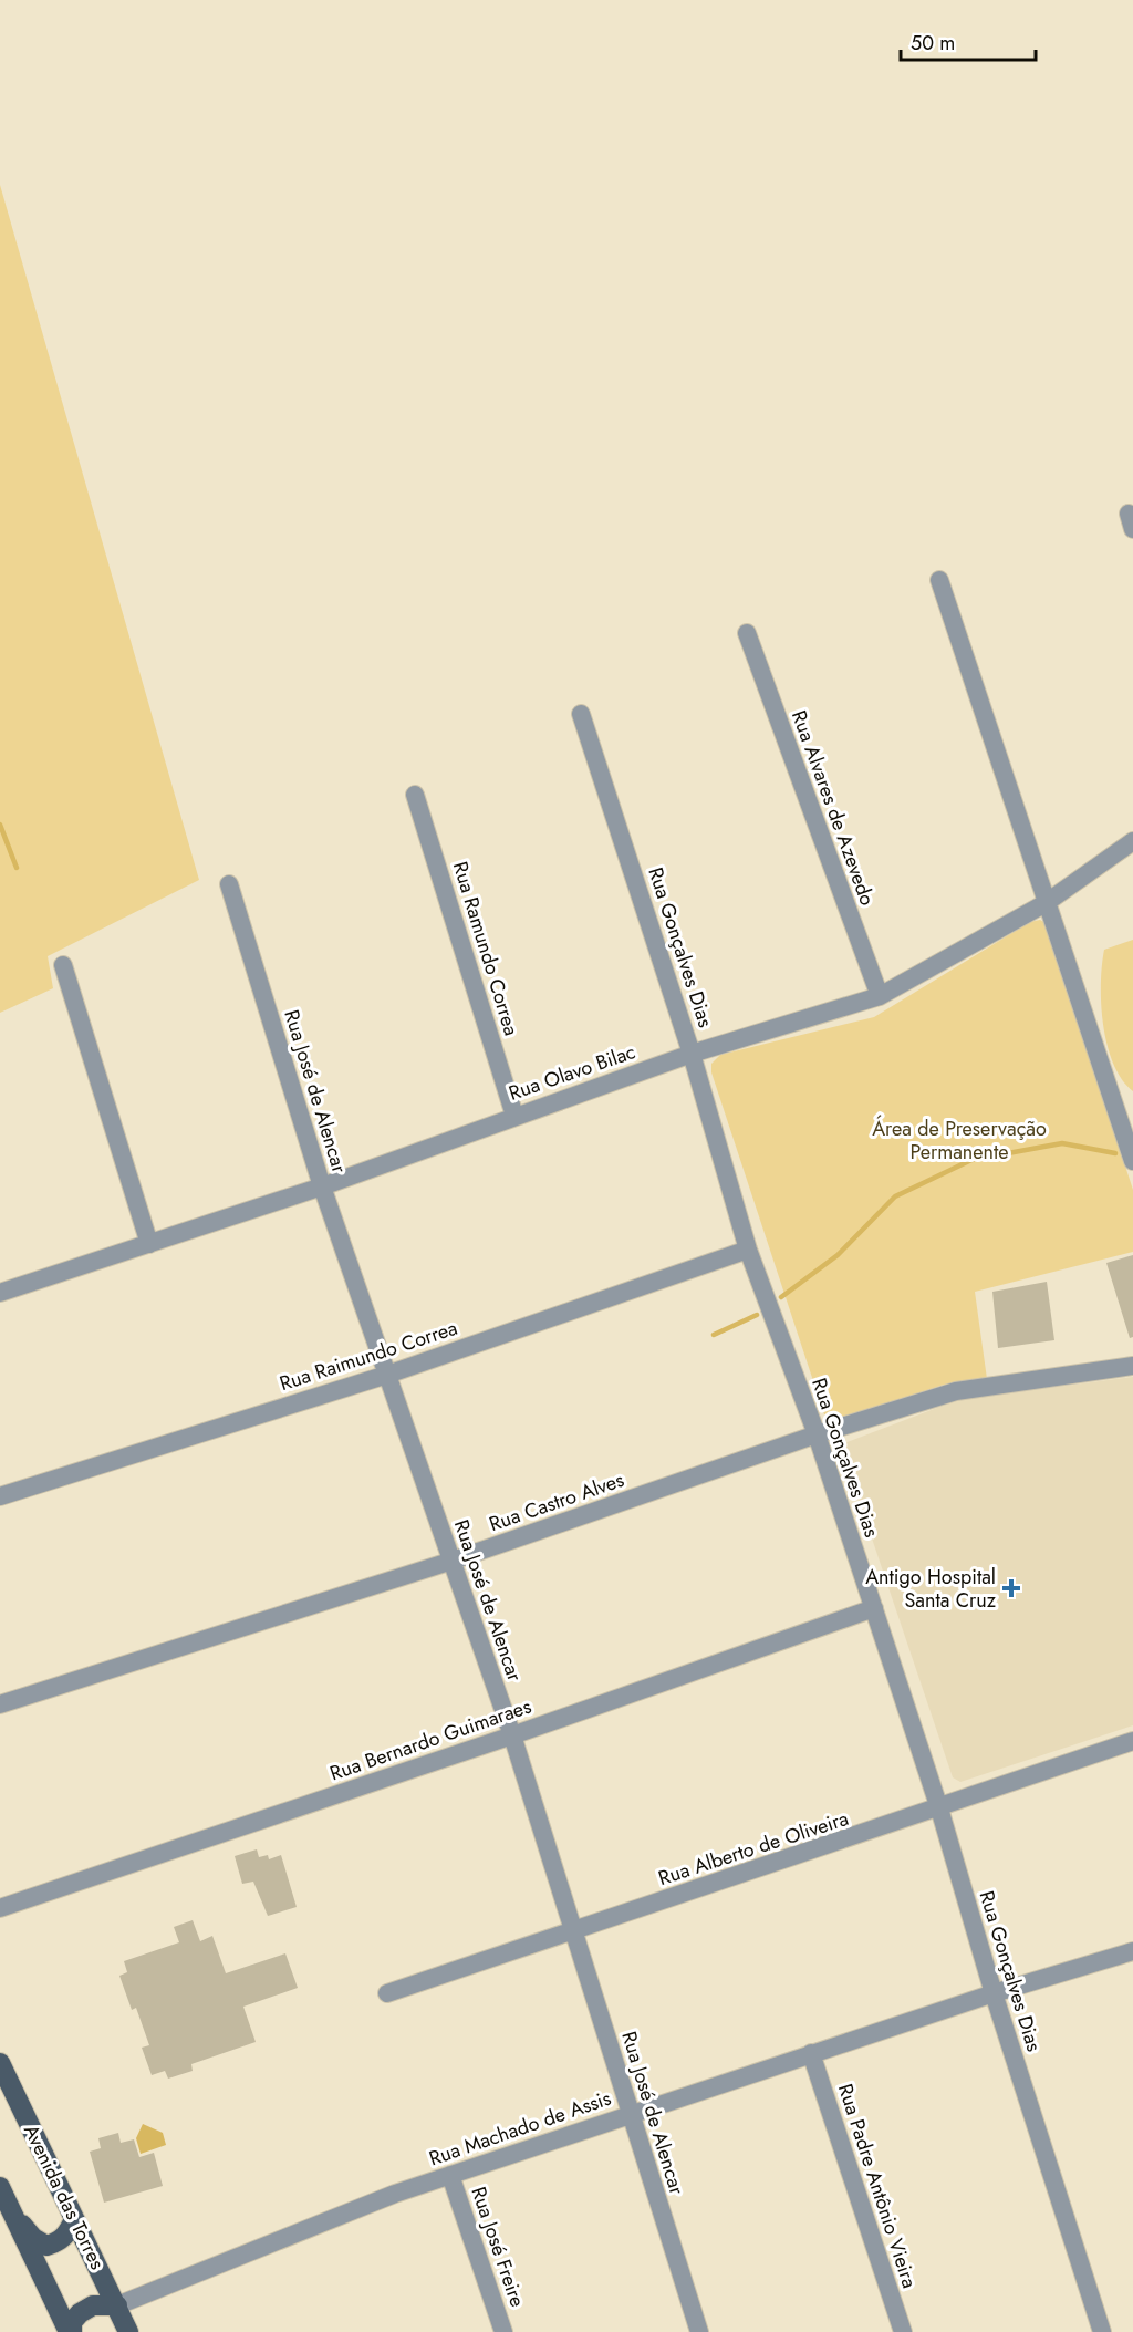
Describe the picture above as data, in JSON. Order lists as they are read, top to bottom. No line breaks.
{"streets":{"main road":["Avenida das Torres"],"street":["Rua Alvares de Azevedo","Rua Gonçalves Dias","Rua Ramundo Correa","Rua Olavo Bilac","Rua José de Alencar","Rua Raimundo Correa","Rua Castro Alves","Rua Bernardo Guimaraes","Rua Alberto de Oliveira","Rua Machado de Assis","Rua Padre Antônio Vieira","Rua José Freire"]},"crossings":[["Rua Alvares de Azevedo","Rua Olavo Bilac"],["Rua Gonçalves Dias","Rua Olavo Bilac"],["Rua Gonçalves Dias","Rua Raimundo Correa"],["Rua Gonçalves Dias","Rua Castro Alves"],["Rua Gonçalves Dias","Rua Bernardo Guimaraes"],["Rua Gonçalves Dias","Rua Alberto de Oliveira"],["Rua Gonçalves Dias","Rua Machado de Assis"],["Rua Ramundo Correa","Rua Olavo Bilac"],["Rua Olavo Bilac","Rua José de Alencar"],["Rua José de Alencar","Rua Raimundo Correa"],["Rua José de Alencar","Rua Castro Alves"],["Rua José de Alencar","Rua Bernardo Guimaraes"],["Rua José de Alencar","Rua Alberto de Oliveira"],["Rua José de Alencar","Rua Machado de Assis"],["Rua Machado de Assis","Rua Padre Antônio Vieira"],["Rua Machado de Assis","Avenida das Torres"],["Rua Machado de Assis","Rua José Freire"]],"parks":["Área de Preservação Permanente"],"places":{"health":["Antigo Hospital Santa Cruz"]},"scale_bar":"50 m"}
